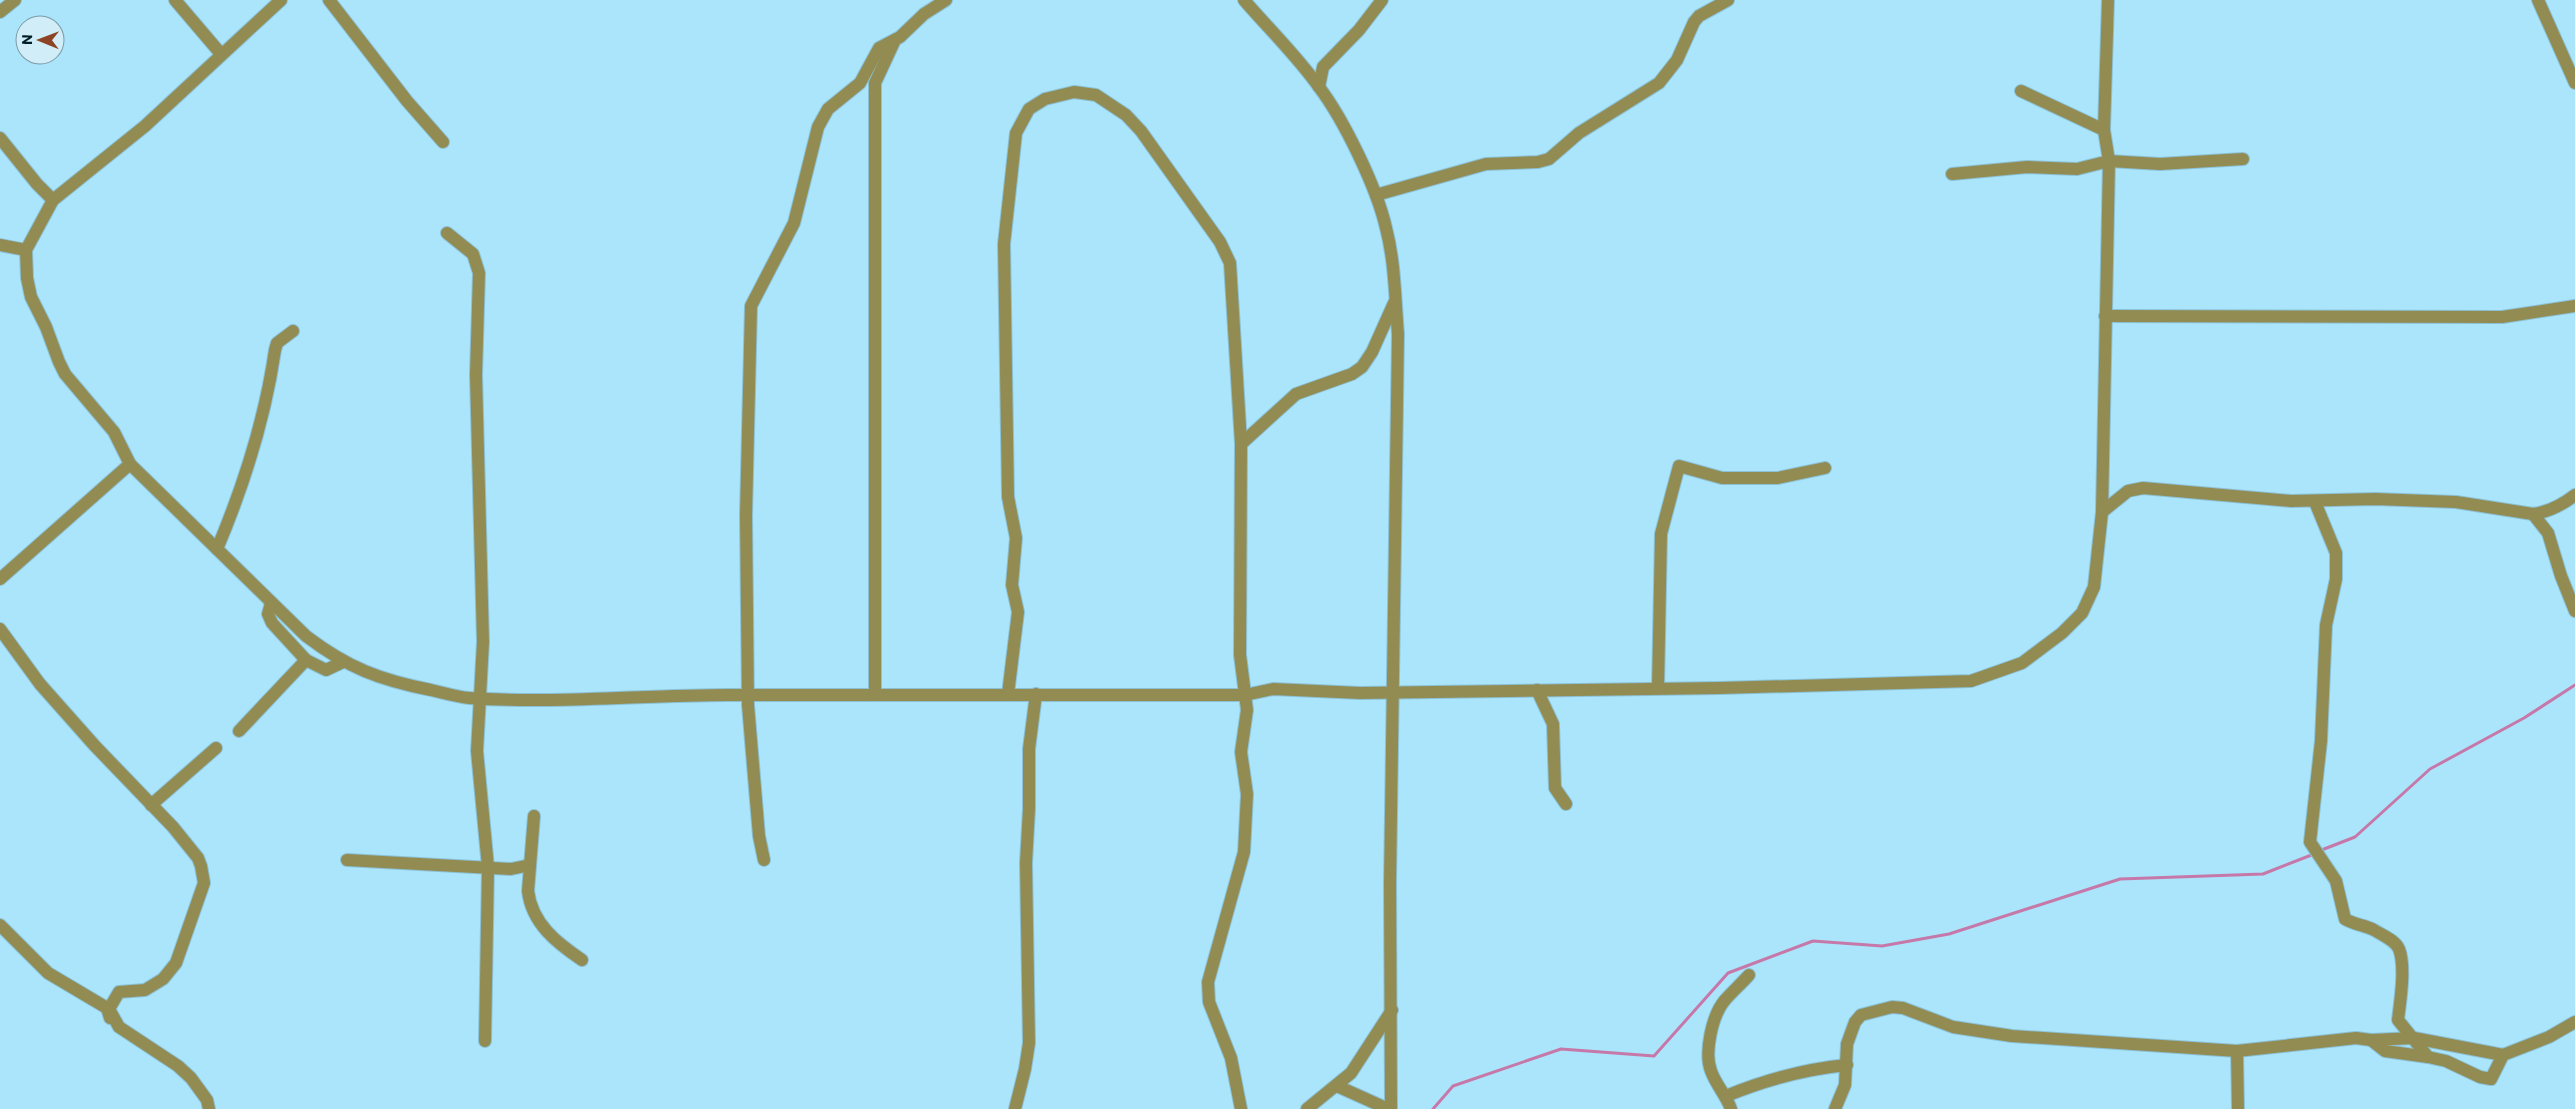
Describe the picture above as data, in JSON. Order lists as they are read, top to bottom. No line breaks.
{"north":"left"}
